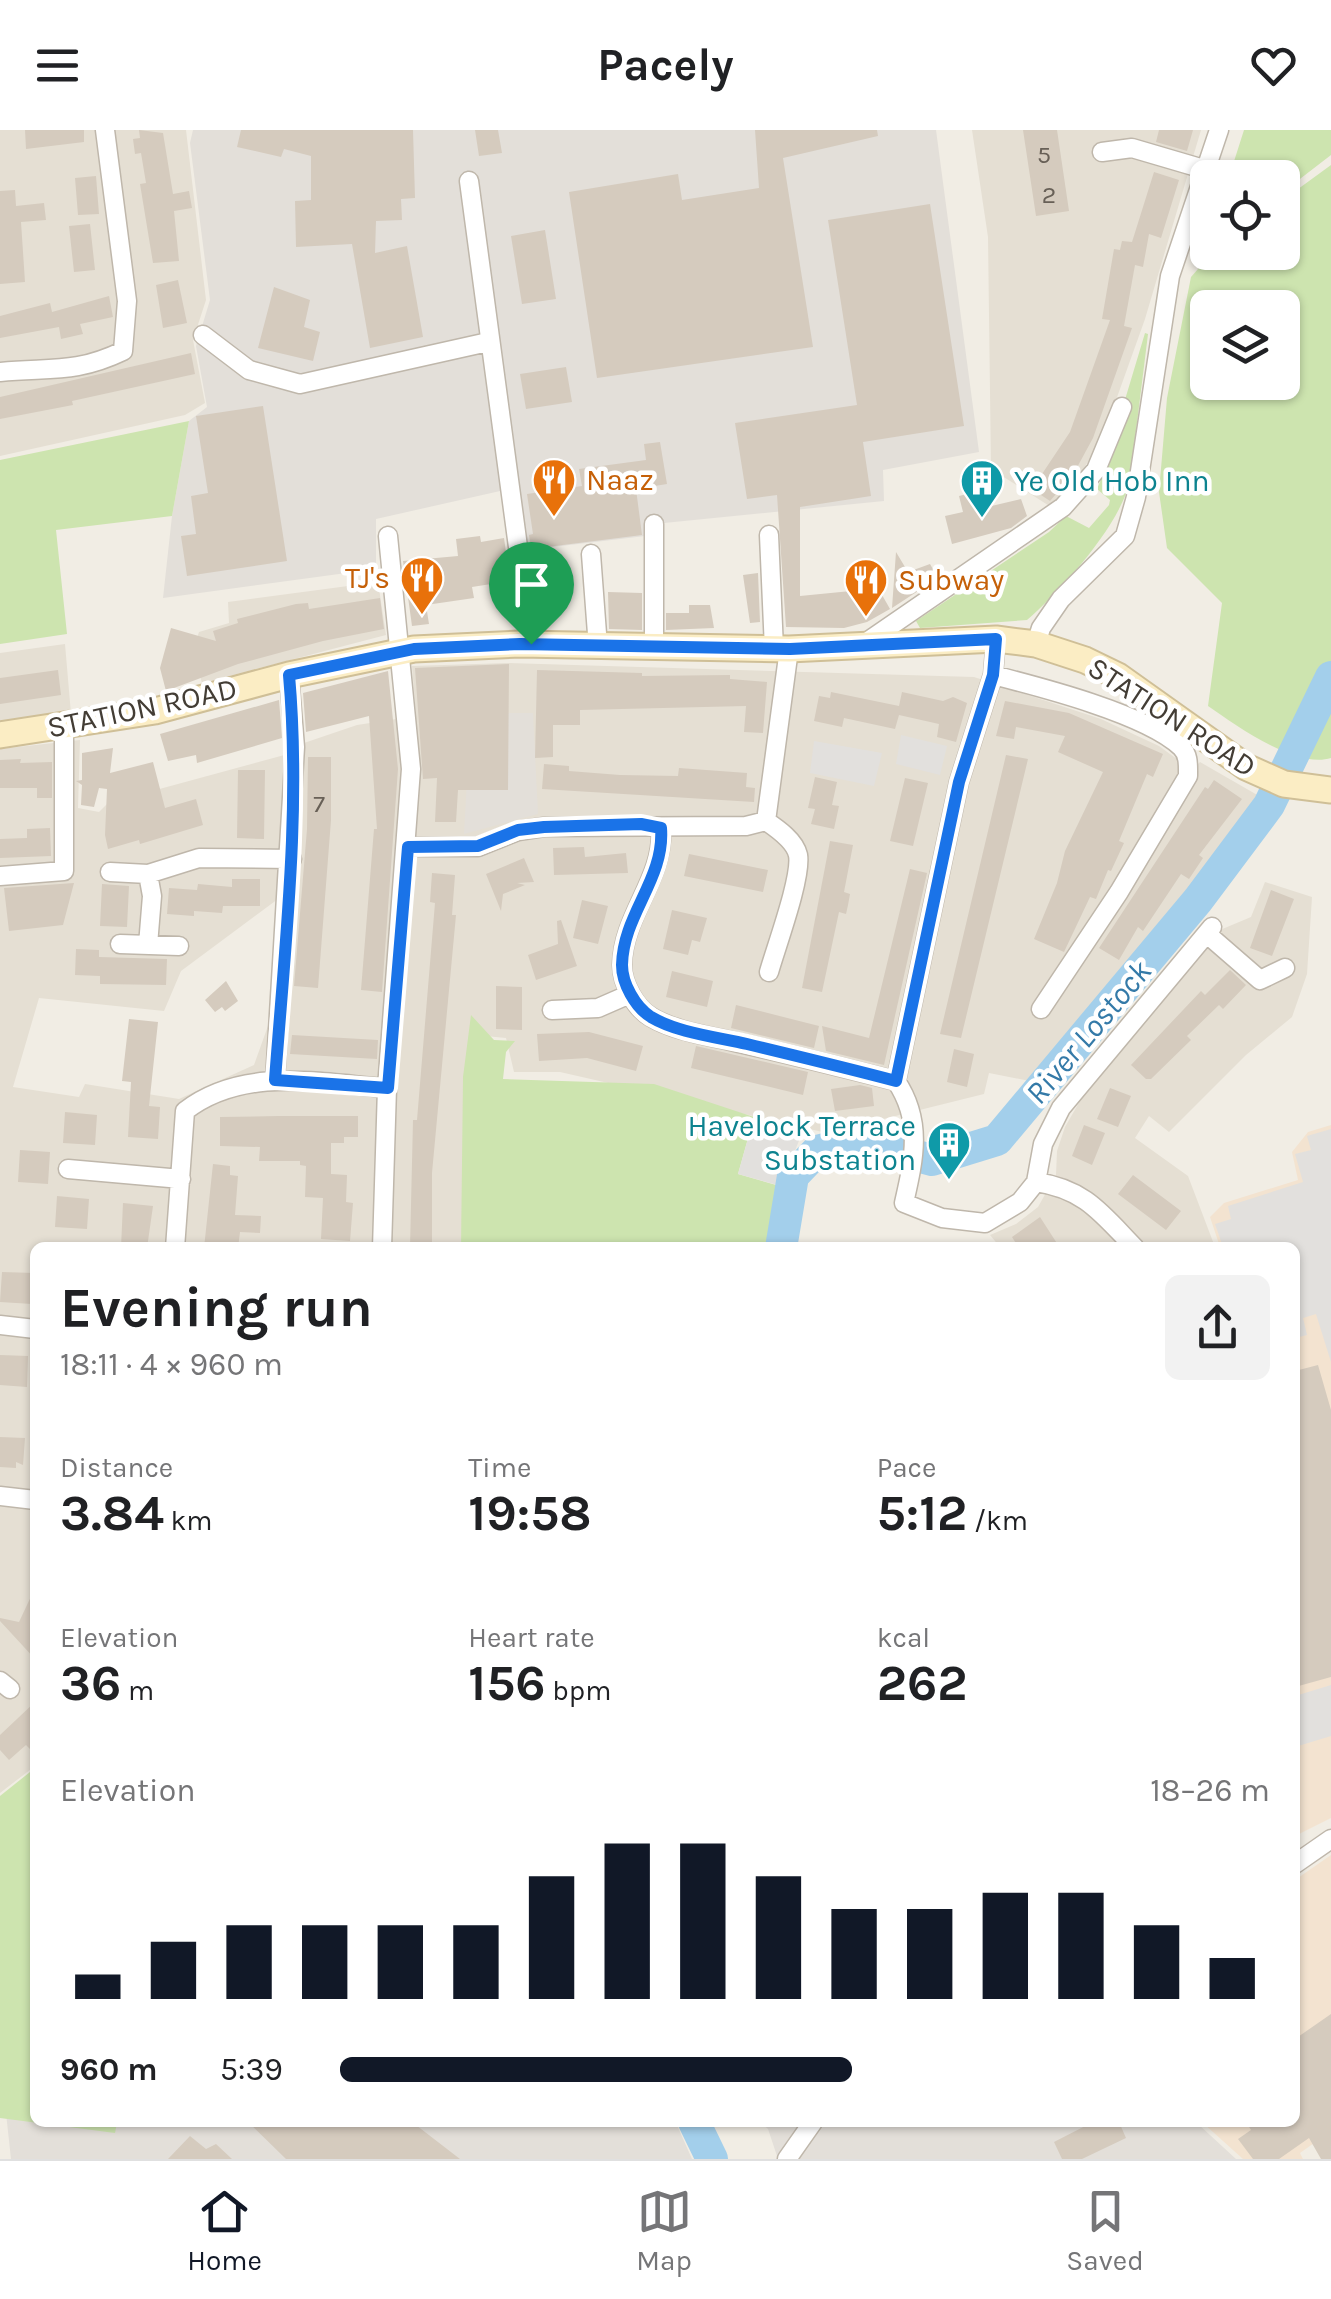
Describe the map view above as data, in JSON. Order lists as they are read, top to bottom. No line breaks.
{"streets":{"main road":["STATION ROAD"]},"water":["River Lostock"],"places":{"restaurant":["Naaz","TJ's","Subway"],"building":["Ye Old Hob Inn","Havelock Terrace Substation"]},"house_numbers":["5","2","7"],"page":{"header":"Pacely","heading":["Evening run","18:11 · 4 × 960 m"],"stats":[["Distance","3.84 km"],["Time","19:58"],["Pace","5:12 /km"],["Elevation","36 m"],["Heart rate","156 bpm"],["kcal","262"]],"chart":["Elevation","18–26 m"],"list":[{"name":"960 m","note":"5:39"}],"tabs":["Home","Map","Saved"]}}
